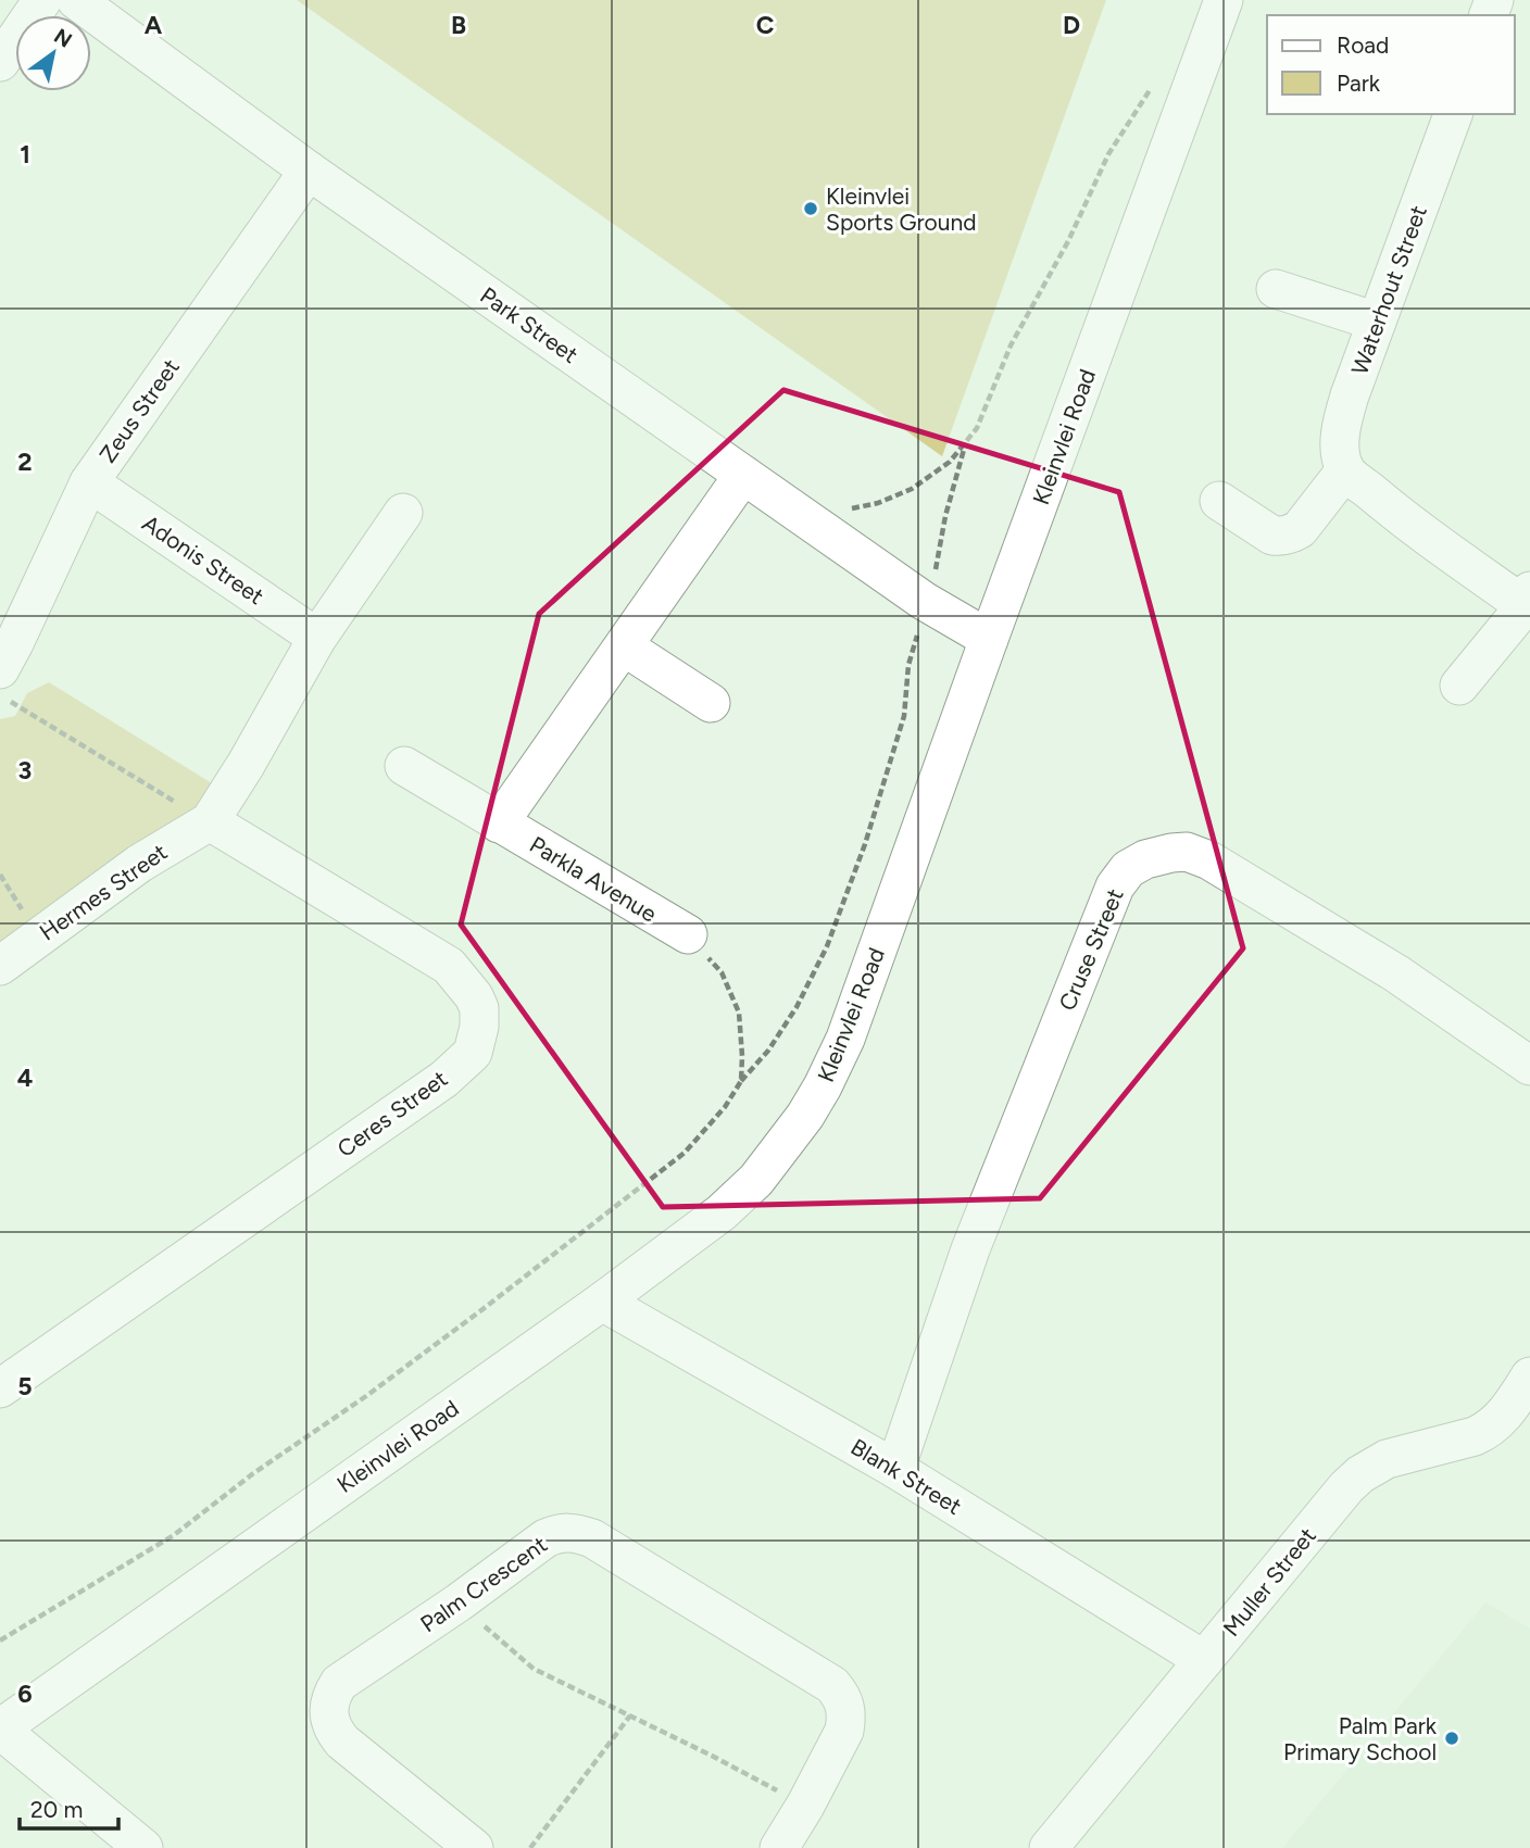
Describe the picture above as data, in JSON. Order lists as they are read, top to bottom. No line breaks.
{"streets":{"street":["Waterhout Street","Park Street","Zeus Street","Kleinvlei Road","Adonis Street","Parkla Avenue","Hermes Street","Cruse Street","Ceres Street","Blank Street","Muller Street","Palm Crescent"]},"crossings":[["Park Street","Zeus Street"],["Park Street","Kleinvlei Road"],["Zeus Street","Adonis Street"],["Kleinvlei Road","Blank Street"],["Hermes Street","Ceres Street"],["Cruse Street","Blank Street"],["Blank Street","Muller Street"]],"places":["Kleinvlei Sports Ground","Palm Park Primary School"],"legend":["Road","Park"],"scale_bar":"20 m","north":"top right","grid":{"columns":["A","B","C","D"],"rows":["1","2","3","4","5","6"]}}
